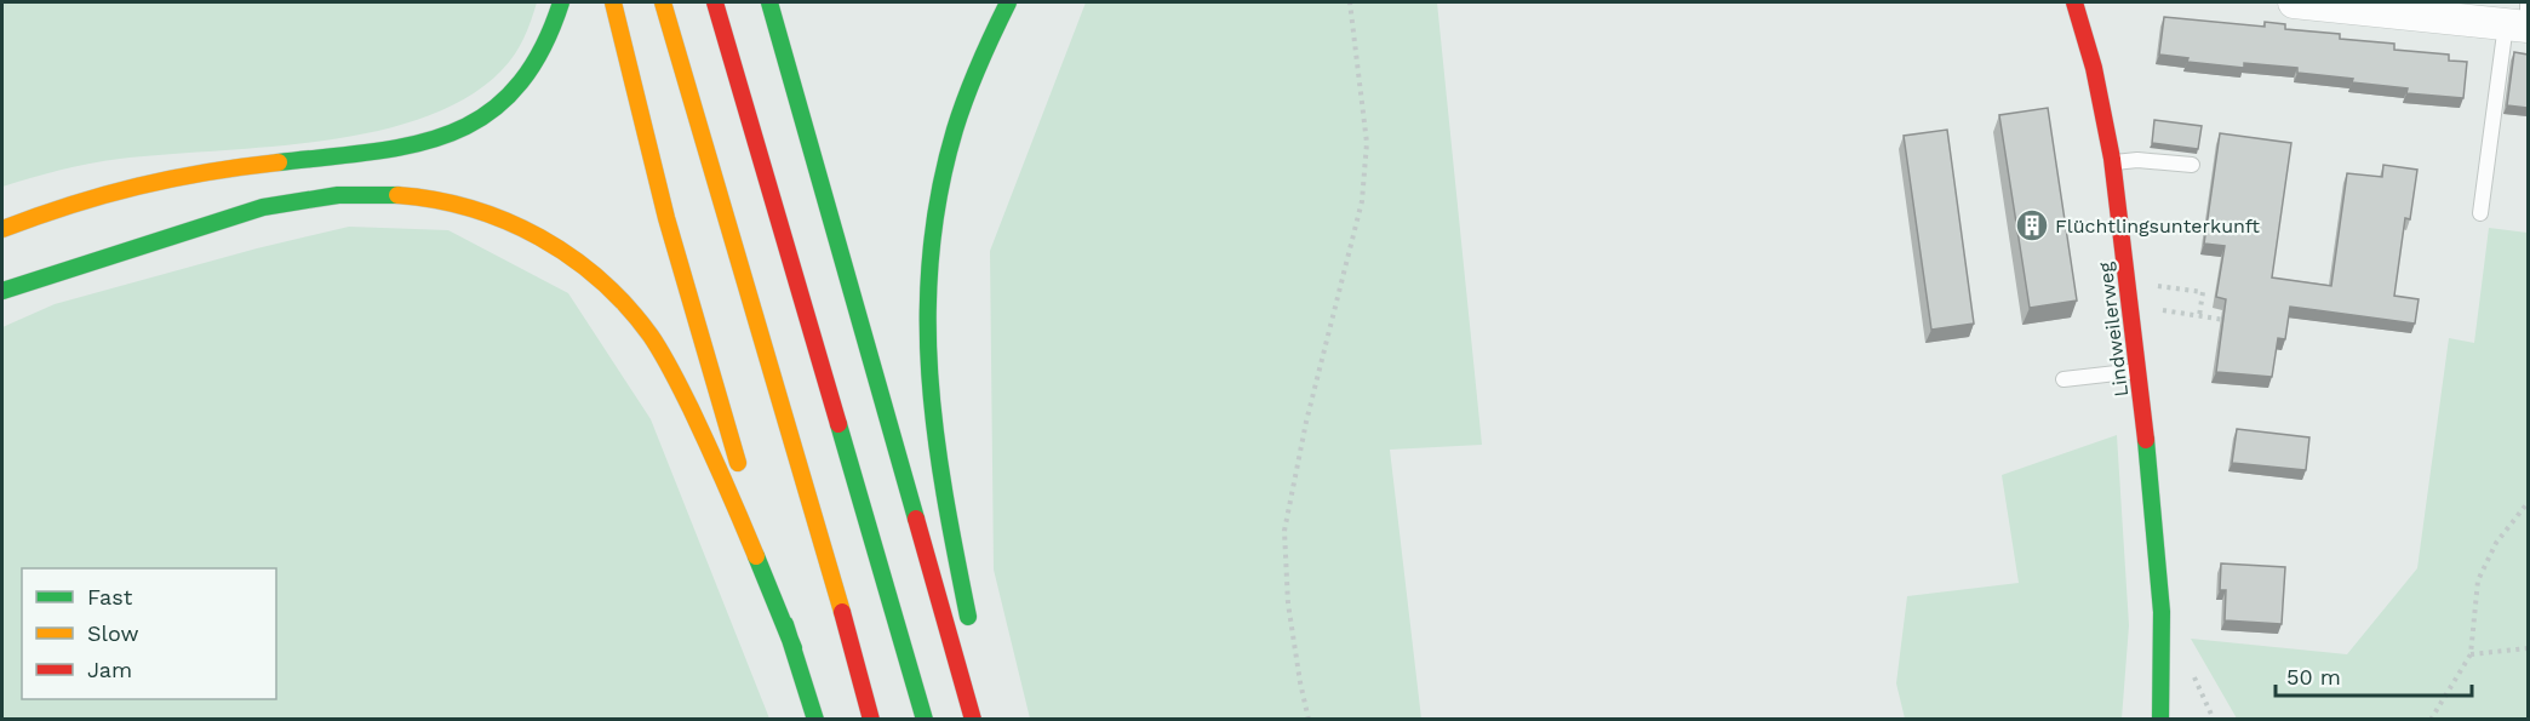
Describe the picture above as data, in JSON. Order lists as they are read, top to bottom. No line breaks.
{"streets":{"main road":["Lindweilerweg"]},"places":{"building":["Flüchtlingsunterkunft"]},"legend":["Fast","Slow","Jam"],"scale_bar":"50 m"}
